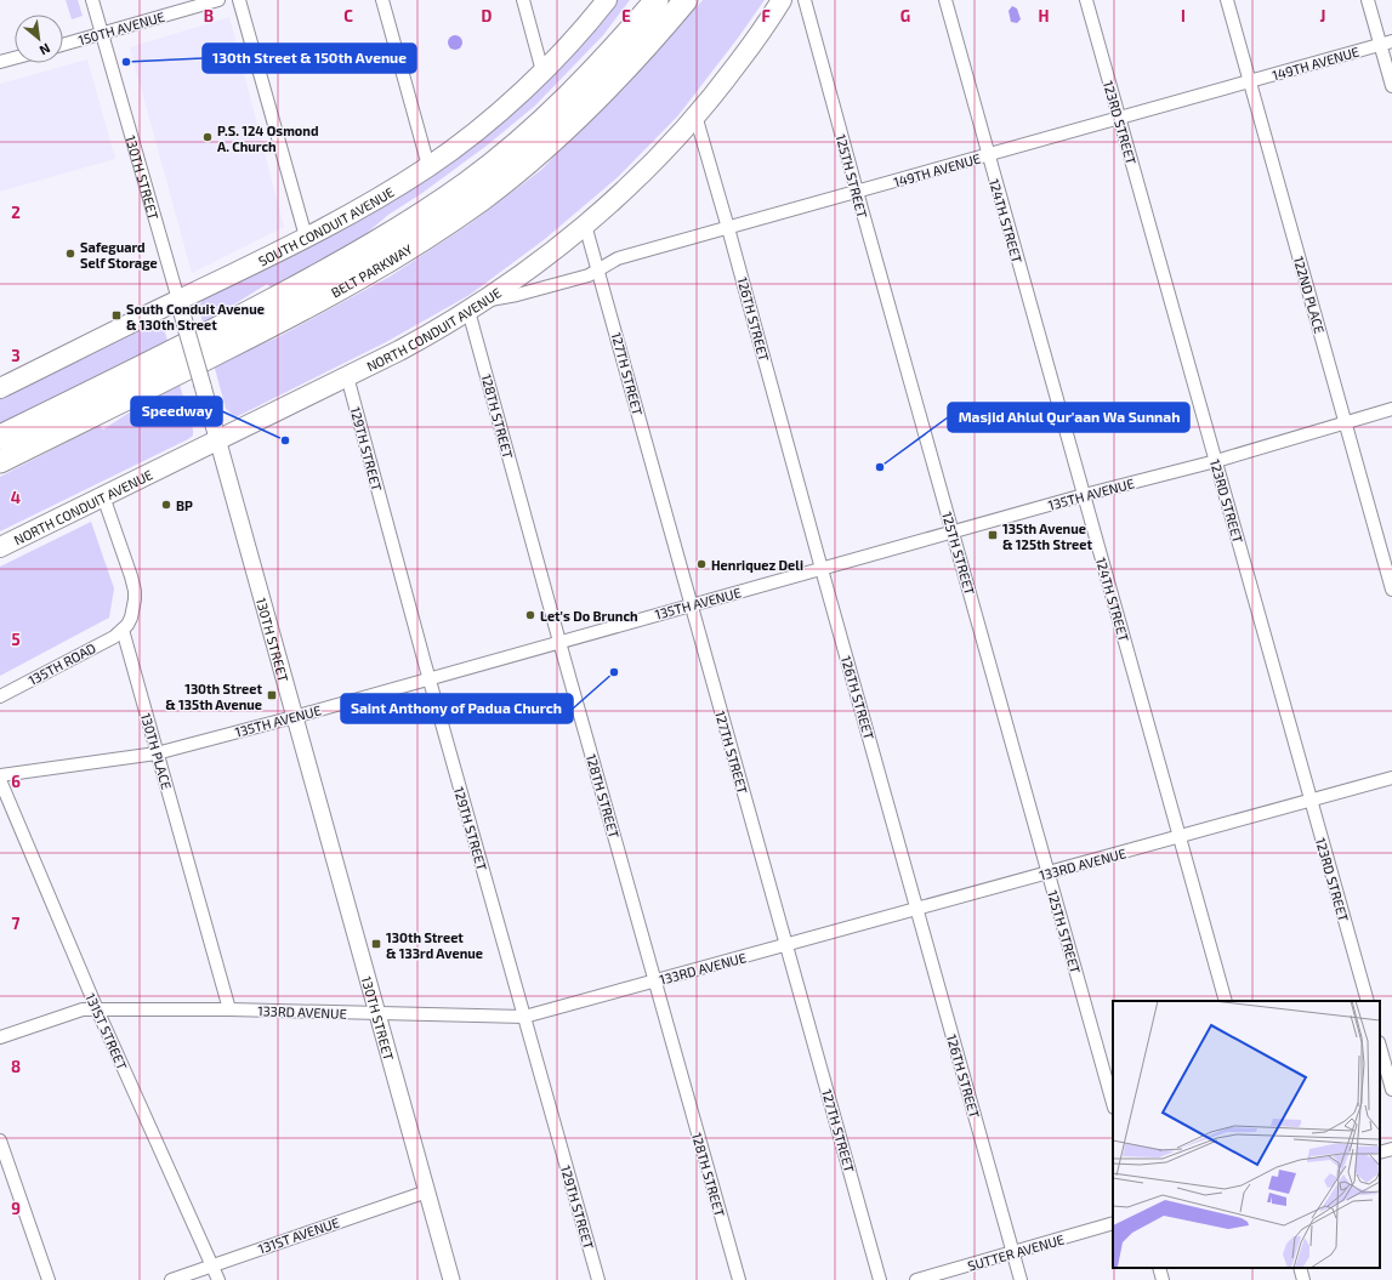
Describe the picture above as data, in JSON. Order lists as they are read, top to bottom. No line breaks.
{"streets":{"highway":["BELT PARKWAY"],"main road":["SOUTH CONDUIT AVENUE","NORTH CONDUIT AVENUE"],"street":["150TH AVENUE","149TH AVENUE","123RD STREET","125TH STREET","130TH STREET","124TH STREET","122ND PLACE","126TH STREET","127TH STREET","128TH STREET","129TH STREET","135TH AVENUE","135TH ROAD","130TH PLACE","133RD AVENUE","131ST STREET","131ST AVENUE","SUTTER AVENUE"]},"crossings":[["150TH AVENUE","130TH STREET"],["149TH AVENUE","123RD STREET"],["149TH AVENUE","125TH STREET"],["149TH AVENUE","124TH STREET"],["149TH AVENUE","122ND PLACE"],["149TH AVENUE","126TH STREET"],["149TH AVENUE","NORTH CONDUIT AVENUE"],["149TH AVENUE","127TH STREET"],["149TH AVENUE","128TH STREET"],["123RD STREET","135TH AVENUE"],["123RD STREET","133RD AVENUE"],["125TH STREET","135TH AVENUE"],["125TH STREET","133RD AVENUE"],["130TH STREET","SOUTH CONDUIT AVENUE"],["130TH STREET","NORTH CONDUIT AVENUE"],["130TH STREET","135TH AVENUE"],["130TH STREET","133RD AVENUE"],["130TH STREET","131ST AVENUE"],["124TH STREET","135TH AVENUE"],["124TH STREET","133RD AVENUE"],["122ND PLACE","135TH AVENUE"],["126TH STREET","NORTH CONDUIT AVENUE"],["126TH STREET","135TH AVENUE"],["126TH STREET","133RD AVENUE"],["126TH STREET","SUTTER AVENUE"],["NORTH CONDUIT AVENUE","127TH STREET"],["NORTH CONDUIT AVENUE","128TH STREET"],["NORTH CONDUIT AVENUE","129TH STREET"],["127TH STREET","135TH AVENUE"],["127TH STREET","133RD AVENUE"],["128TH STREET","135TH AVENUE"],["128TH STREET","133RD AVENUE"],["129TH STREET","135TH AVENUE"],["129TH STREET","133RD AVENUE"],["135TH AVENUE","130TH PLACE"],["135TH ROAD","130TH PLACE"],["130TH PLACE","133RD AVENUE"],["133RD AVENUE","131ST STREET"],["131ST STREET","131ST AVENUE"]],"places":{"other":["130th Street & 150th Avenue","P.S. 124 Osmond A. Church","Safeguard Self Storage","Speedway","Masjid Ahlul Qur'aan Wa Sunnah","BP","Henriquez Deli","Let's Do Brunch","Saint Anthony of Padua Church"],"transit":["South Conduit Avenue & 130th Street","135th Avenue & 125th Street","130th Street & 135th Avenue","130th Street & 133rd Avenue"]},"north":"bottom right","grid":{"columns":["B","C","D","E","F","G","H","I","J"],"rows":["2","3","4","5","6","7","8","9"]}}
